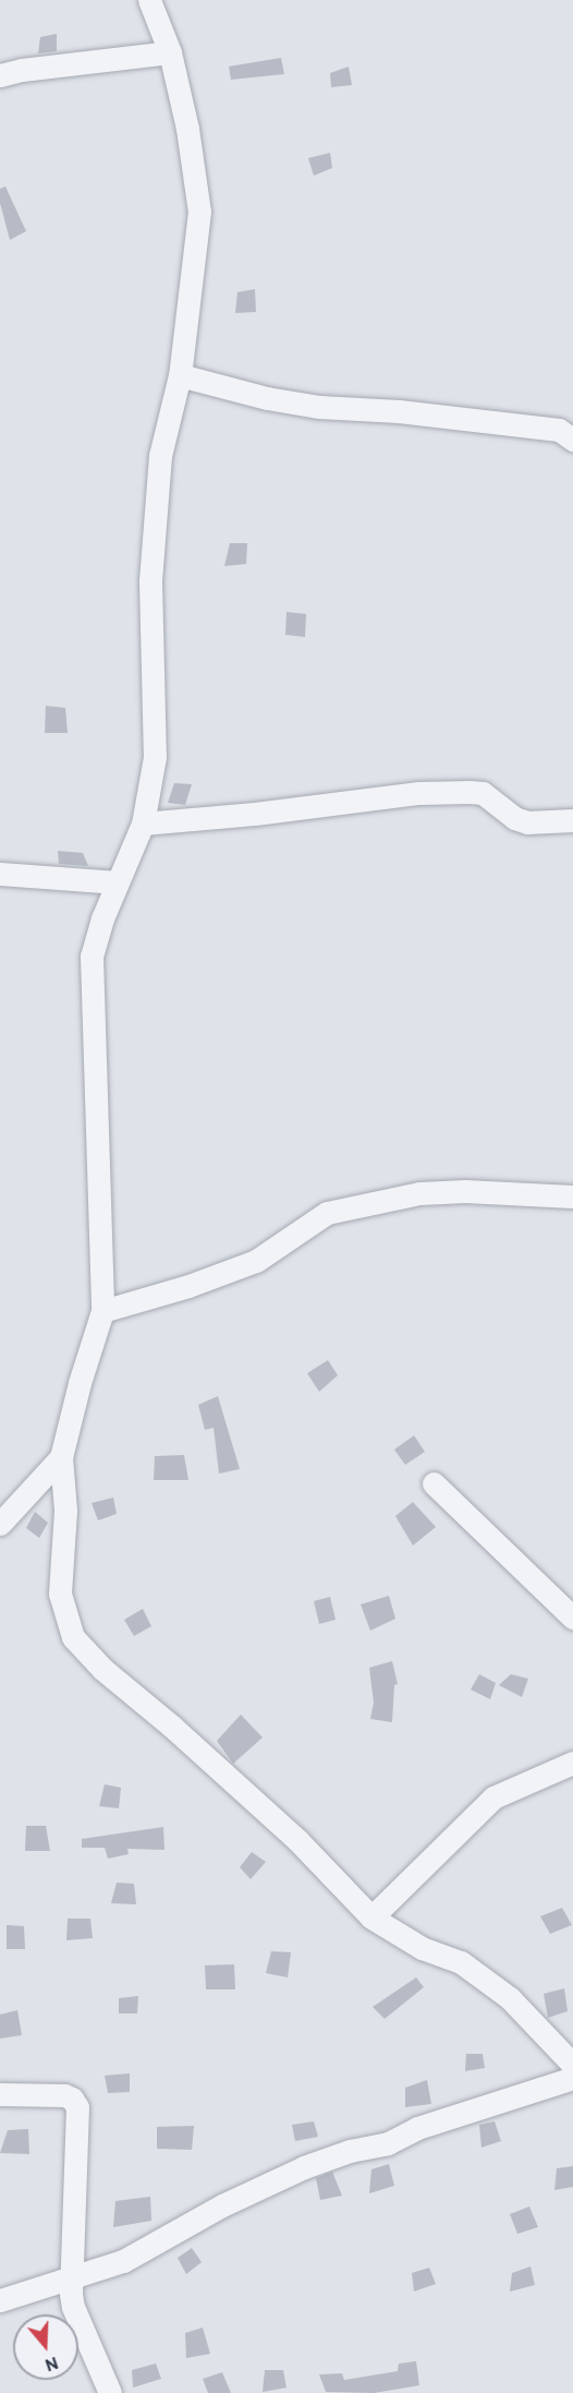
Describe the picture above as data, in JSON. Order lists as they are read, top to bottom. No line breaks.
{"north":"bottom"}
